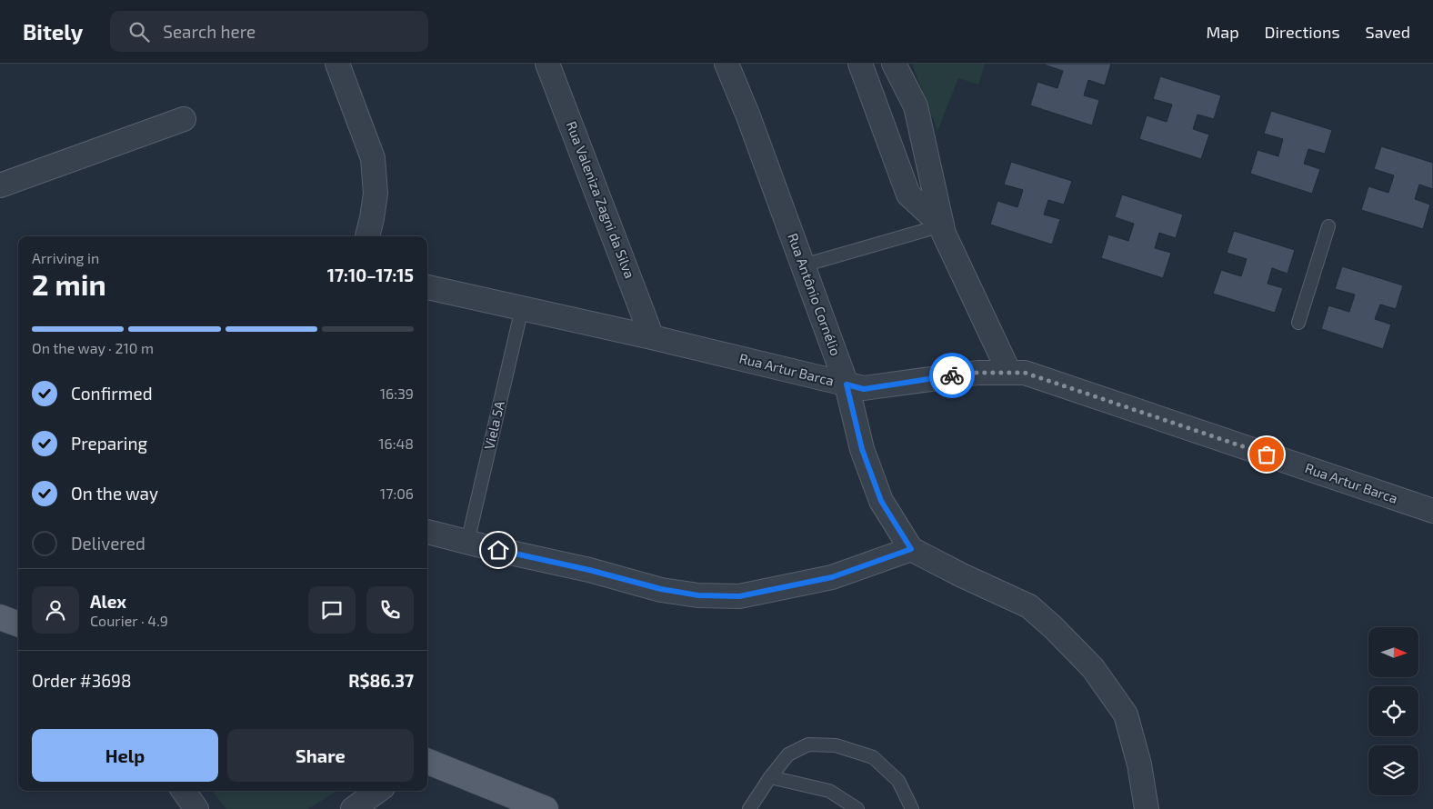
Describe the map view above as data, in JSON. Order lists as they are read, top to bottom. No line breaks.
{"streets":{"street":["Rua Valeniza Zagni da Silva","Rua Antônio Cornélio","Rua Artur Barca"],"lane":["Viela 5A"]},"crossings":[["Rua Valeniza Zagni da Silva","Rua Artur Barca"],["Rua Antônio Cornélio","Rua Artur Barca"],["Rua Artur Barca","Viela 5A"]],"north":"right","page":{"header":"Bitely","search":"Search here","nav":["Map","Directions","Saved"],"heading":["2 min","Arriving in","17:10–17:15"],"panel":["Alex","Courier · 4.9","Order #3698","R$86.37"],"bar":"On the way · 210 m","list":[["Confirmed","16:39"],["Preparing","16:48"],["On the way","17:06"],"Delivered"],"buttons":["Help","Share"]}}
